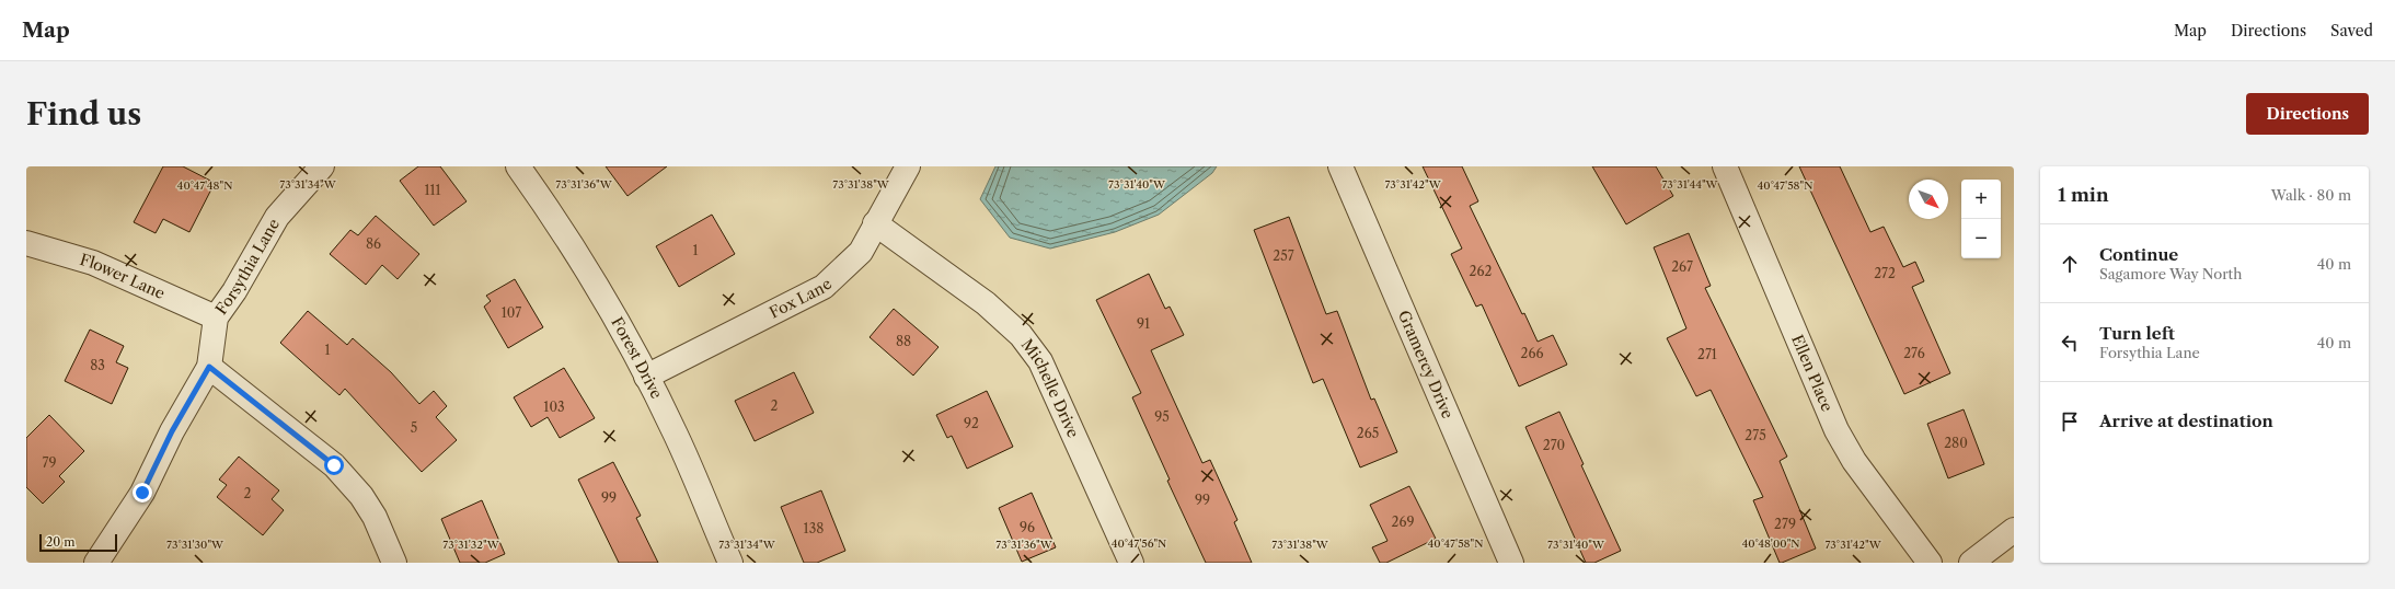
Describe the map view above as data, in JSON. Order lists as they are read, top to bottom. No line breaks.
{"streets":{"street":["Forsythia Lane","Flower Lane","Fox Lane","Forest Drive","Gramercy Drive","Ellen Place","Michelle Drive"]},"crossings":[["Forsythia Lane","Flower Lane"],["Fox Lane","Forest Drive"],["Fox Lane","Michelle Drive"]],"house_numbers":["111","86","1","257","267","262","272","107","91","88","1","266","276","271","83","2","103","95","92","5","265","275","280","270","79","2","99","99","269","279","96","138"],"scale_bar":"20 m","north":"bottom right","page":{"header":"Map","nav":["Map","Directions","Saved"],"buttons":"Directions","title":"Find us","heading":["1 min","Walk · 80 m"],"map_buttons":["+","−"],"list":[["Continue","Sagamore Way North","40 m"],["Turn left","Forsythia Lane","40 m"],"Arrive at destination"],"scale":"20 m"},"coordinates":["73°31'34\"W","73°31'36\"W","73°31'38\"W","73°31'40\"W","73°31'42\"W","73°31'44\"W","40°47'48\"N","40°47'58\"N","40°47'56\"N","40°48'00\"N","73°31'30\"W","73°31'32\"W"]}
